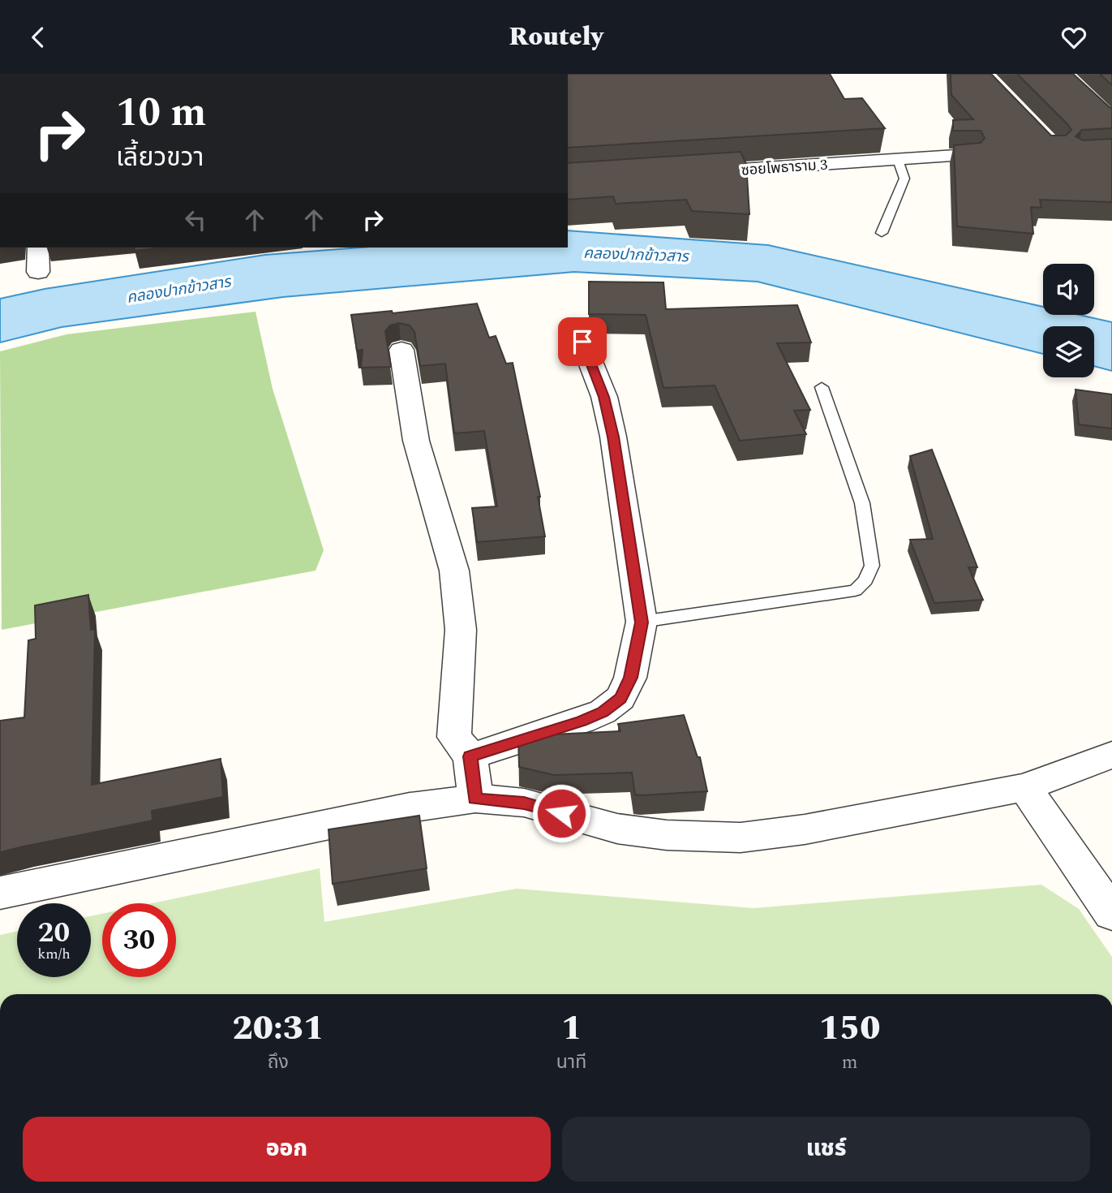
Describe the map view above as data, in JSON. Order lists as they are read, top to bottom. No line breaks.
{"streets":{"street":["ซอยโพธาราม 3"]},"water":["คลองปากข้าวสาร"],"page":{"header":"Routely","turn":["10 m","เลี้ยวขวา"],"speed":"20 km/h","limit":"30","eta":["20:31","ถึง","1","นาที","150","m"],"buttons":["ออก","แชร์"]}}
